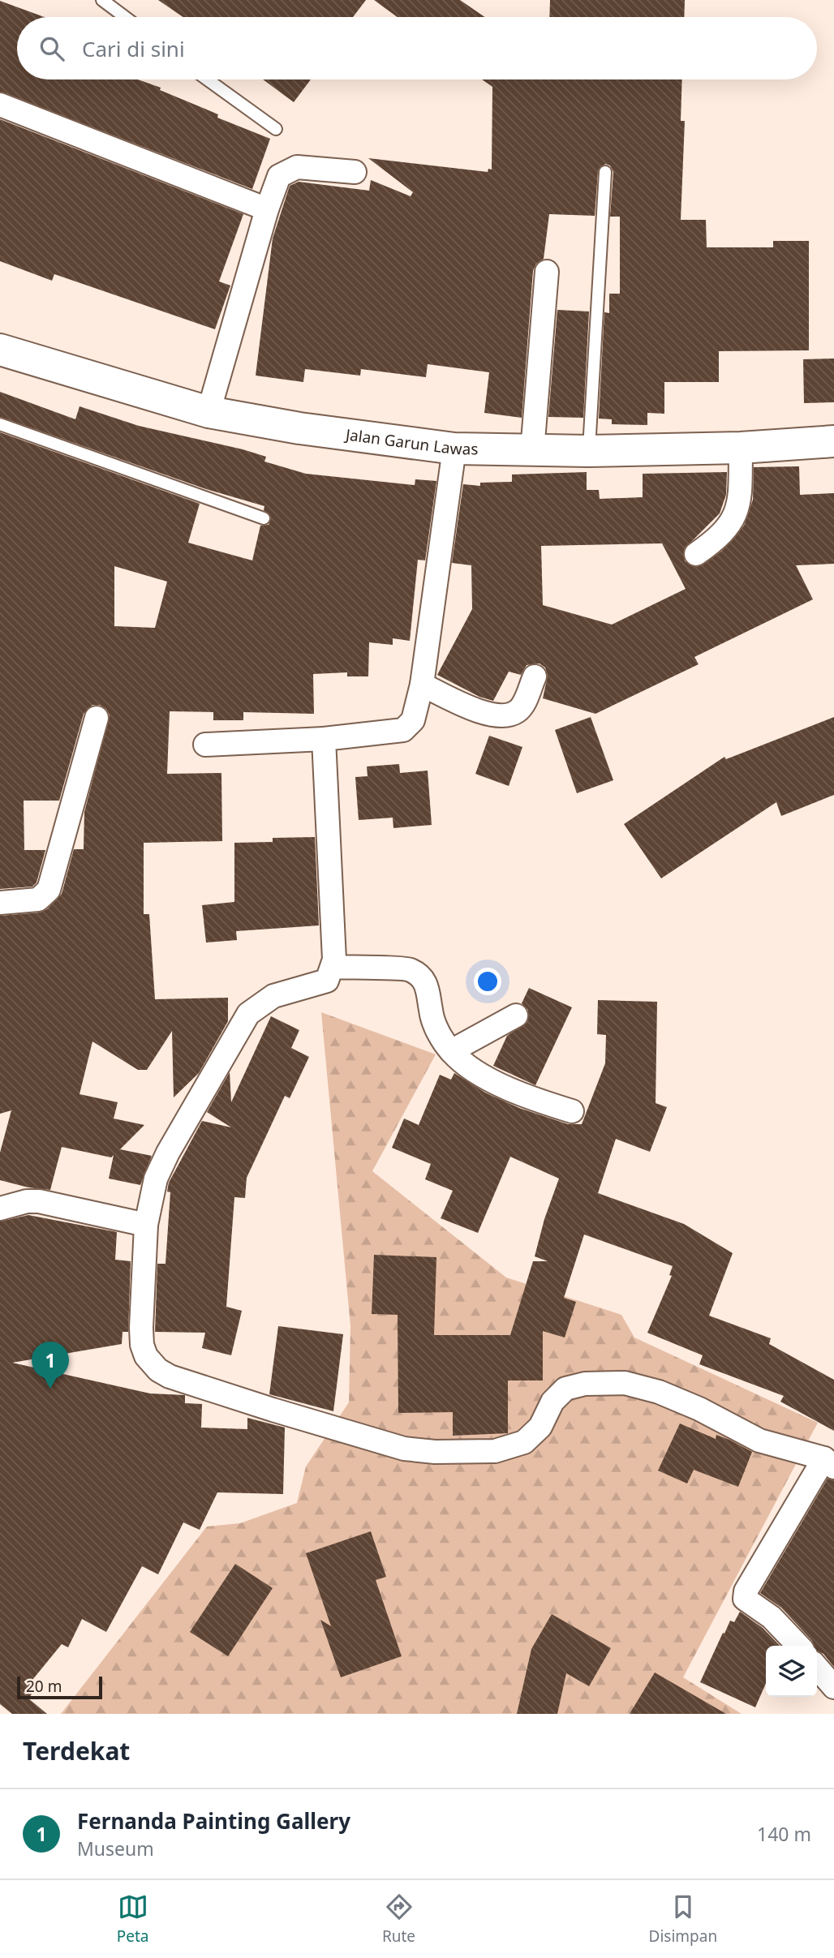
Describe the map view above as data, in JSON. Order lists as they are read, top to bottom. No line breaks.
{"streets":{"main road":["Jalan Garun Lawas"]},"scale_bar":"20 m","page":{"search":"Cari di sini","pins":"1","scale":"20 m","heading":"Terdekat","list":[{"mark":"1","name":"Fernanda Painting Gallery","note":"Museum","value":"140 m"}],"nav":["Peta","Rute","Disimpan"]}}
